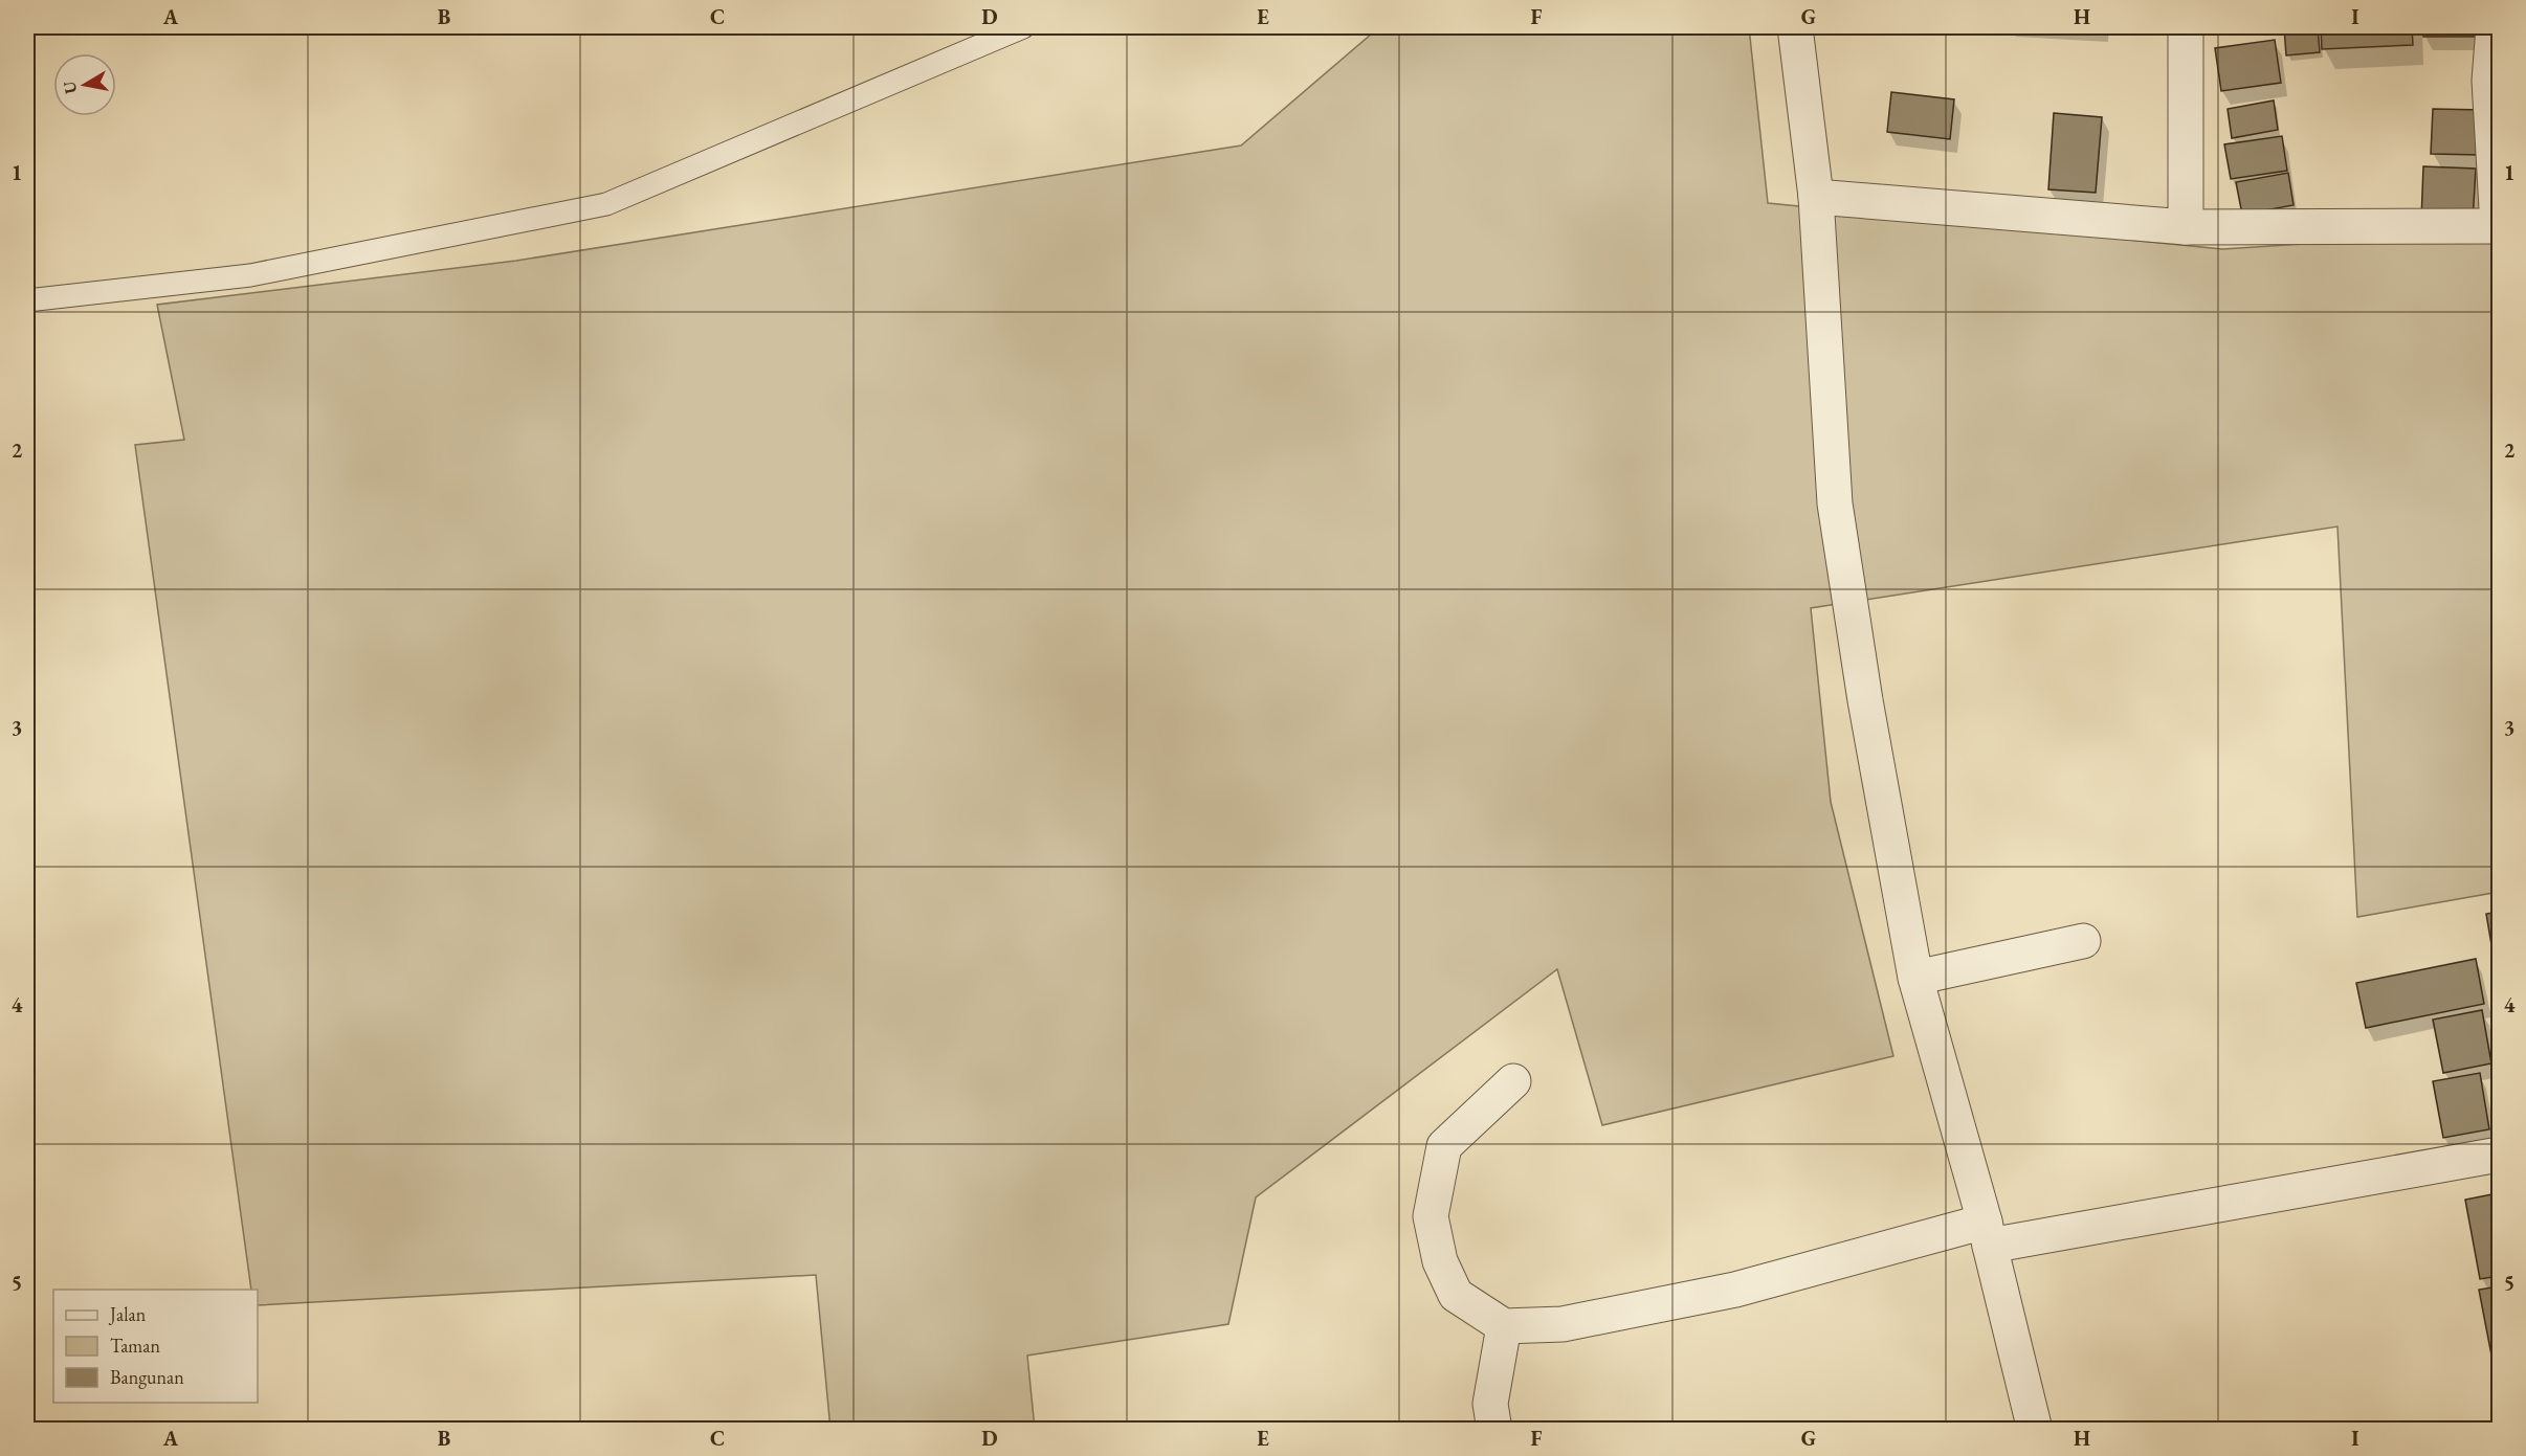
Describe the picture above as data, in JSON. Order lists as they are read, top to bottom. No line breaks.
{"legend":["Jalan","Taman","Bangunan"],"north":"left","grid":{"columns":["A","B","C","D","E","F","G","H","I"],"rows":["1","2","3","4","5"]}}
